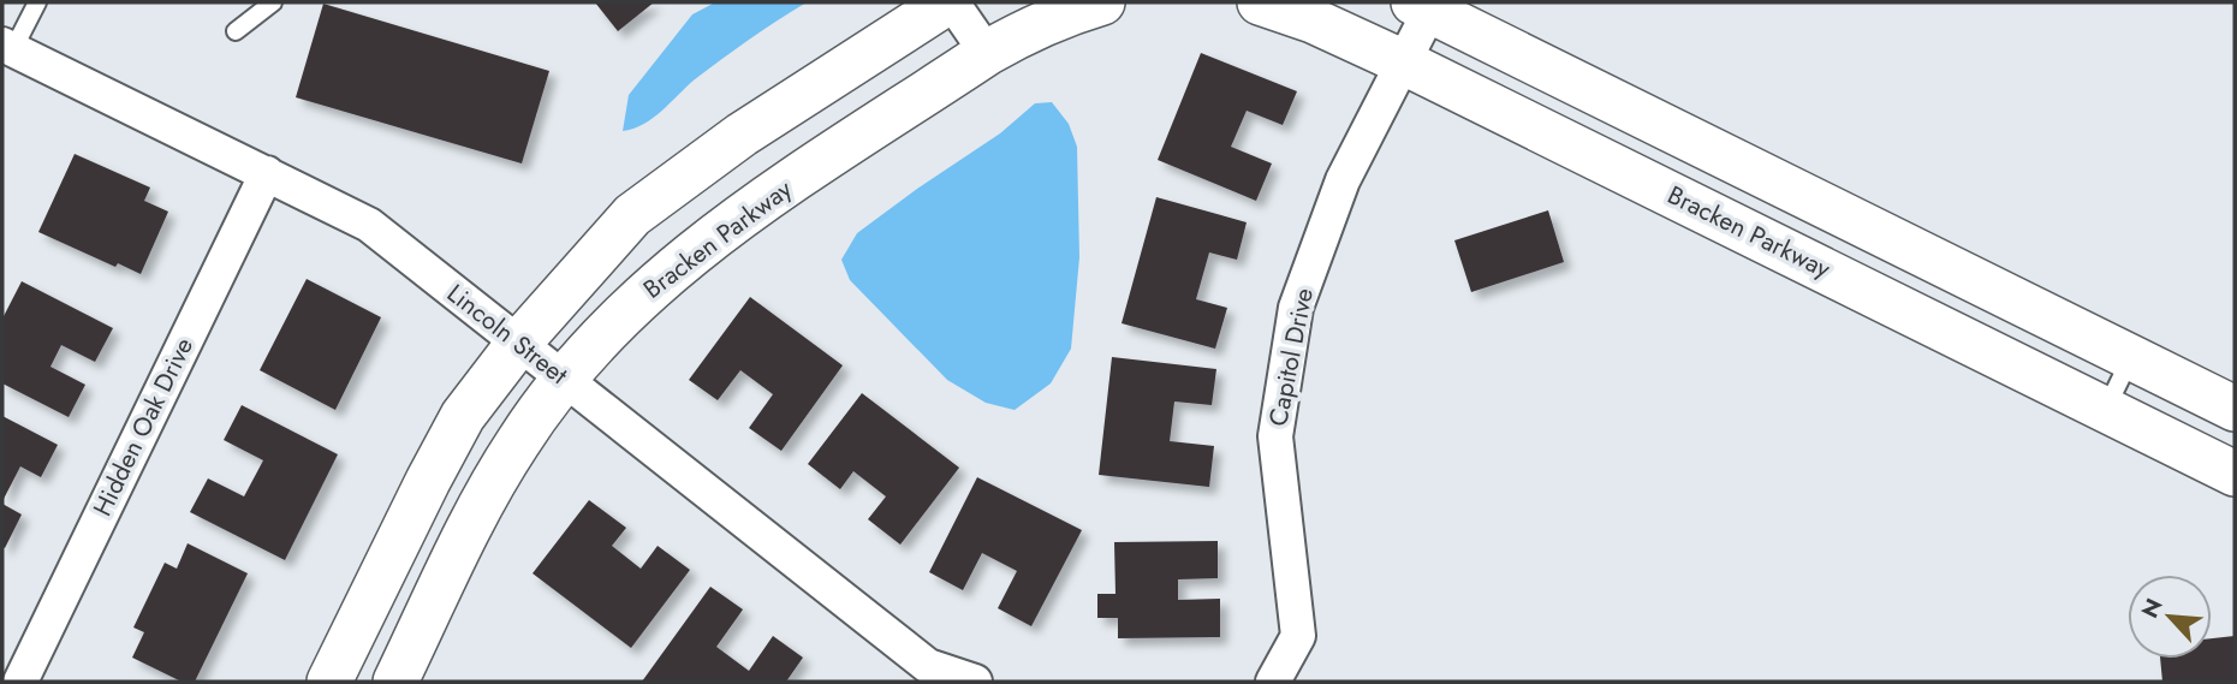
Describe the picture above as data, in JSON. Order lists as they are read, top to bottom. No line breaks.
{"streets":{"street":["Bracken Parkway","Lincoln Street","Capitol Drive","Hidden Oak Drive"]},"crossings":[["Bracken Parkway","Lincoln Street"],["Bracken Parkway","Capitol Drive"],["Lincoln Street","Hidden Oak Drive"]],"north":"top left"}
